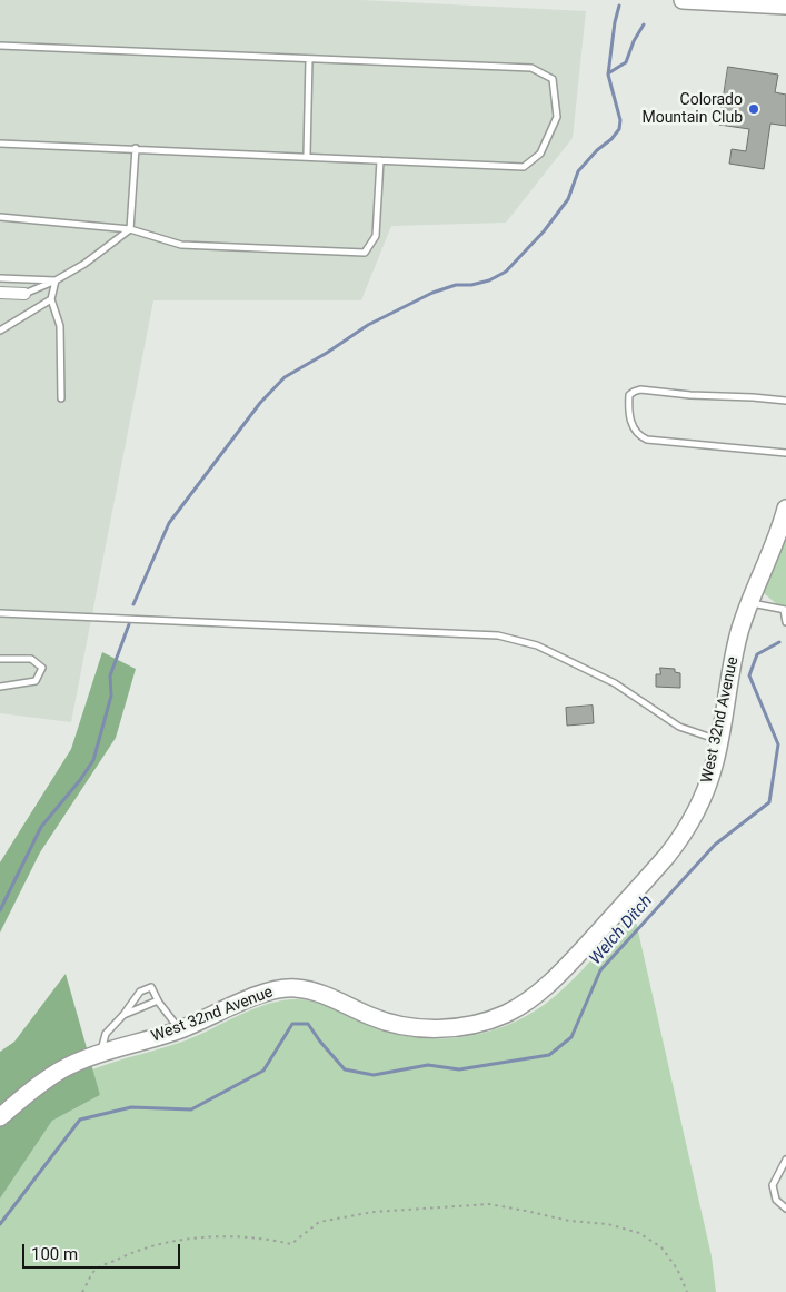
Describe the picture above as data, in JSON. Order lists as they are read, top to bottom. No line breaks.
{"streets":{"street":["West 32nd Avenue"]},"water":["Welch Ditch"],"places":["Colorado Mountain Club"],"scale_bar":"100 m"}
